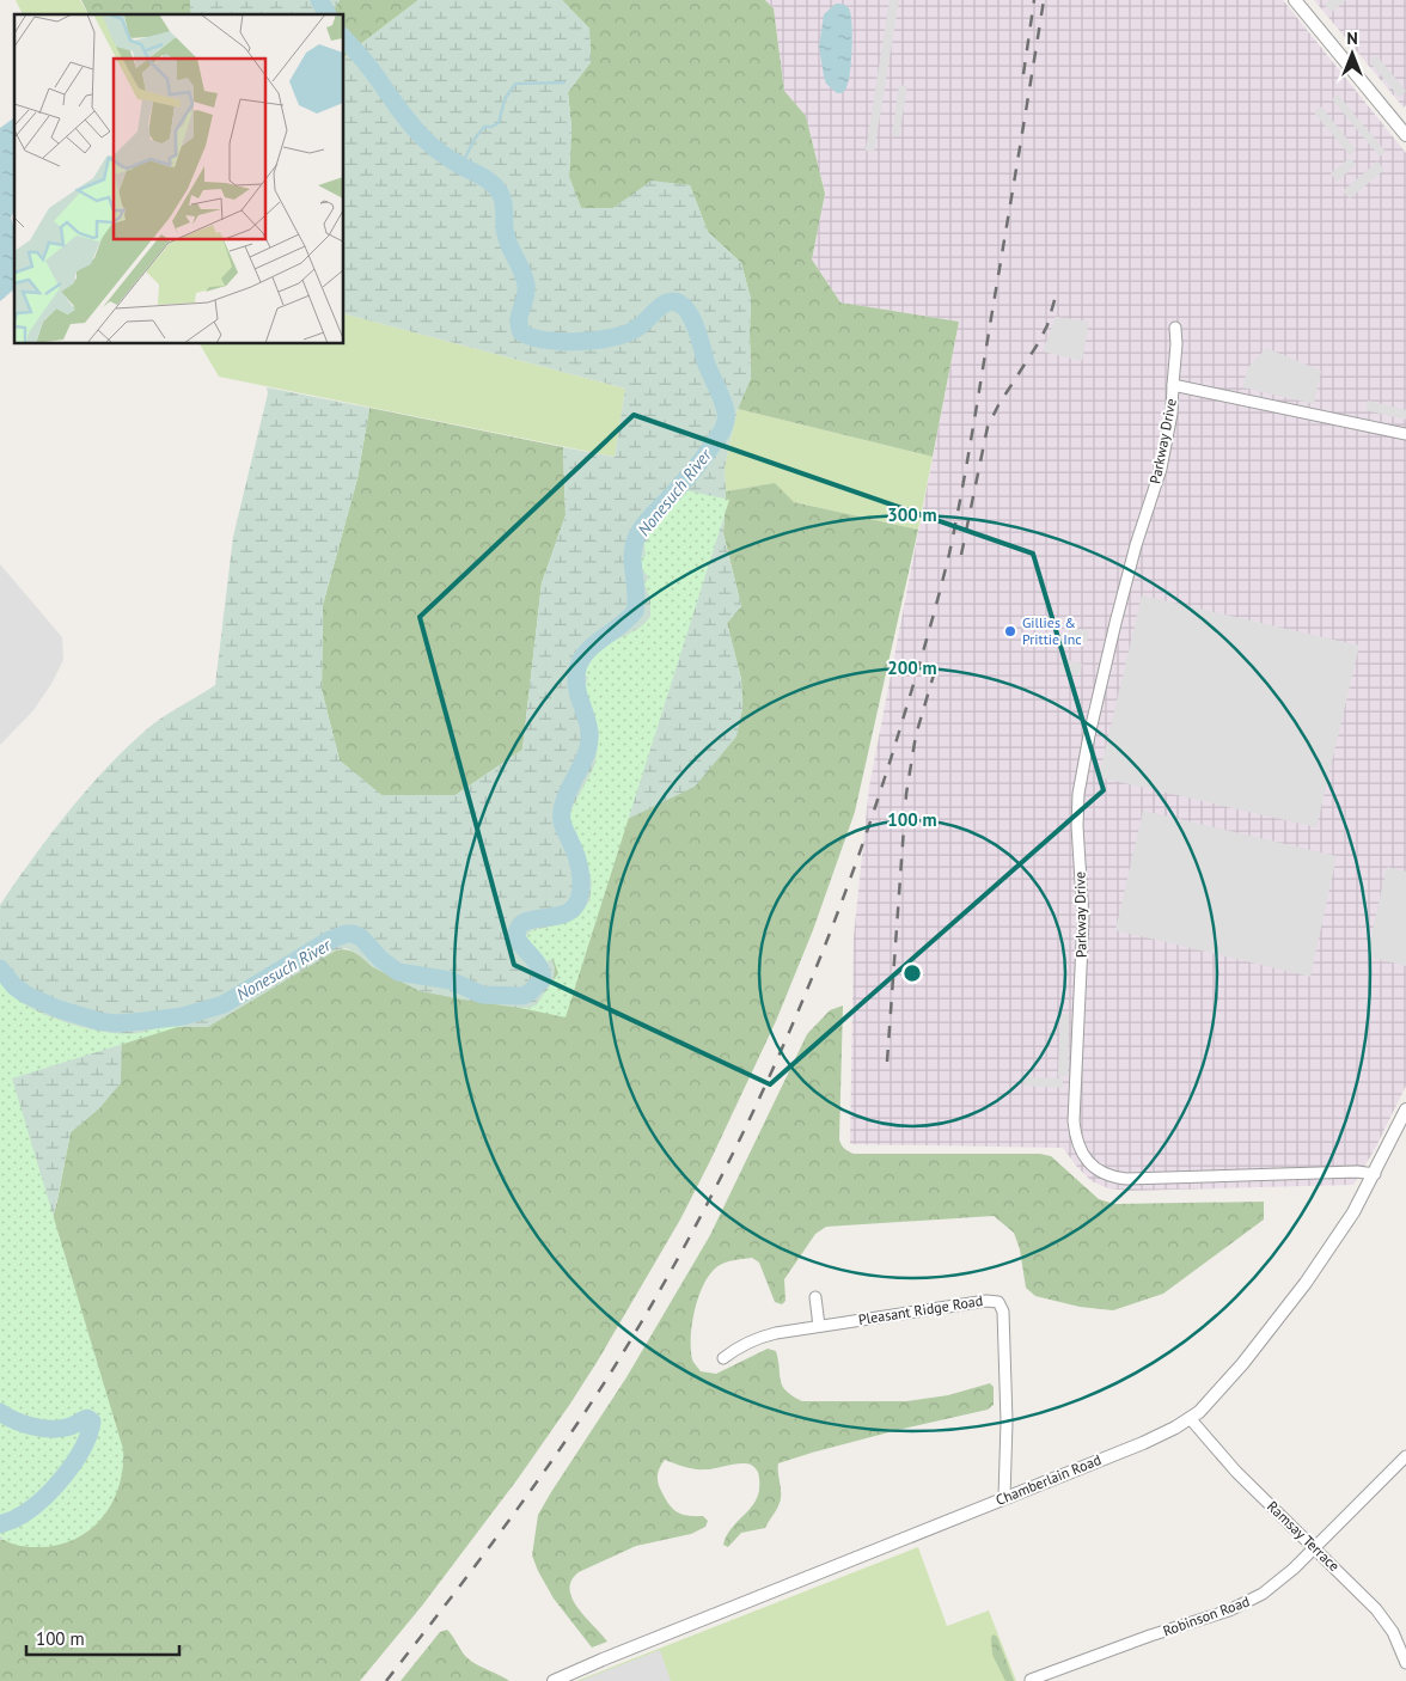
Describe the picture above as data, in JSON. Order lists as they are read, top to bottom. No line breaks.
{"streets":{"street":["Parkway Drive","Pleasant Ridge Road","Chamberlain Road","Ramsay Terrace","Robinson Road"]},"crossings":[["Parkway Drive","Chamberlain Road"],["Pleasant Ridge Road","Chamberlain Road"],["Chamberlain Road","Ramsay Terrace"],["Ramsay Terrace","Robinson Road"]],"water":["Nonesuch River"],"places":["Gillies & Prittie Inc"],"scale_bar":"100 m","north":"top","rings":["300 m","200 m","100 m"]}
